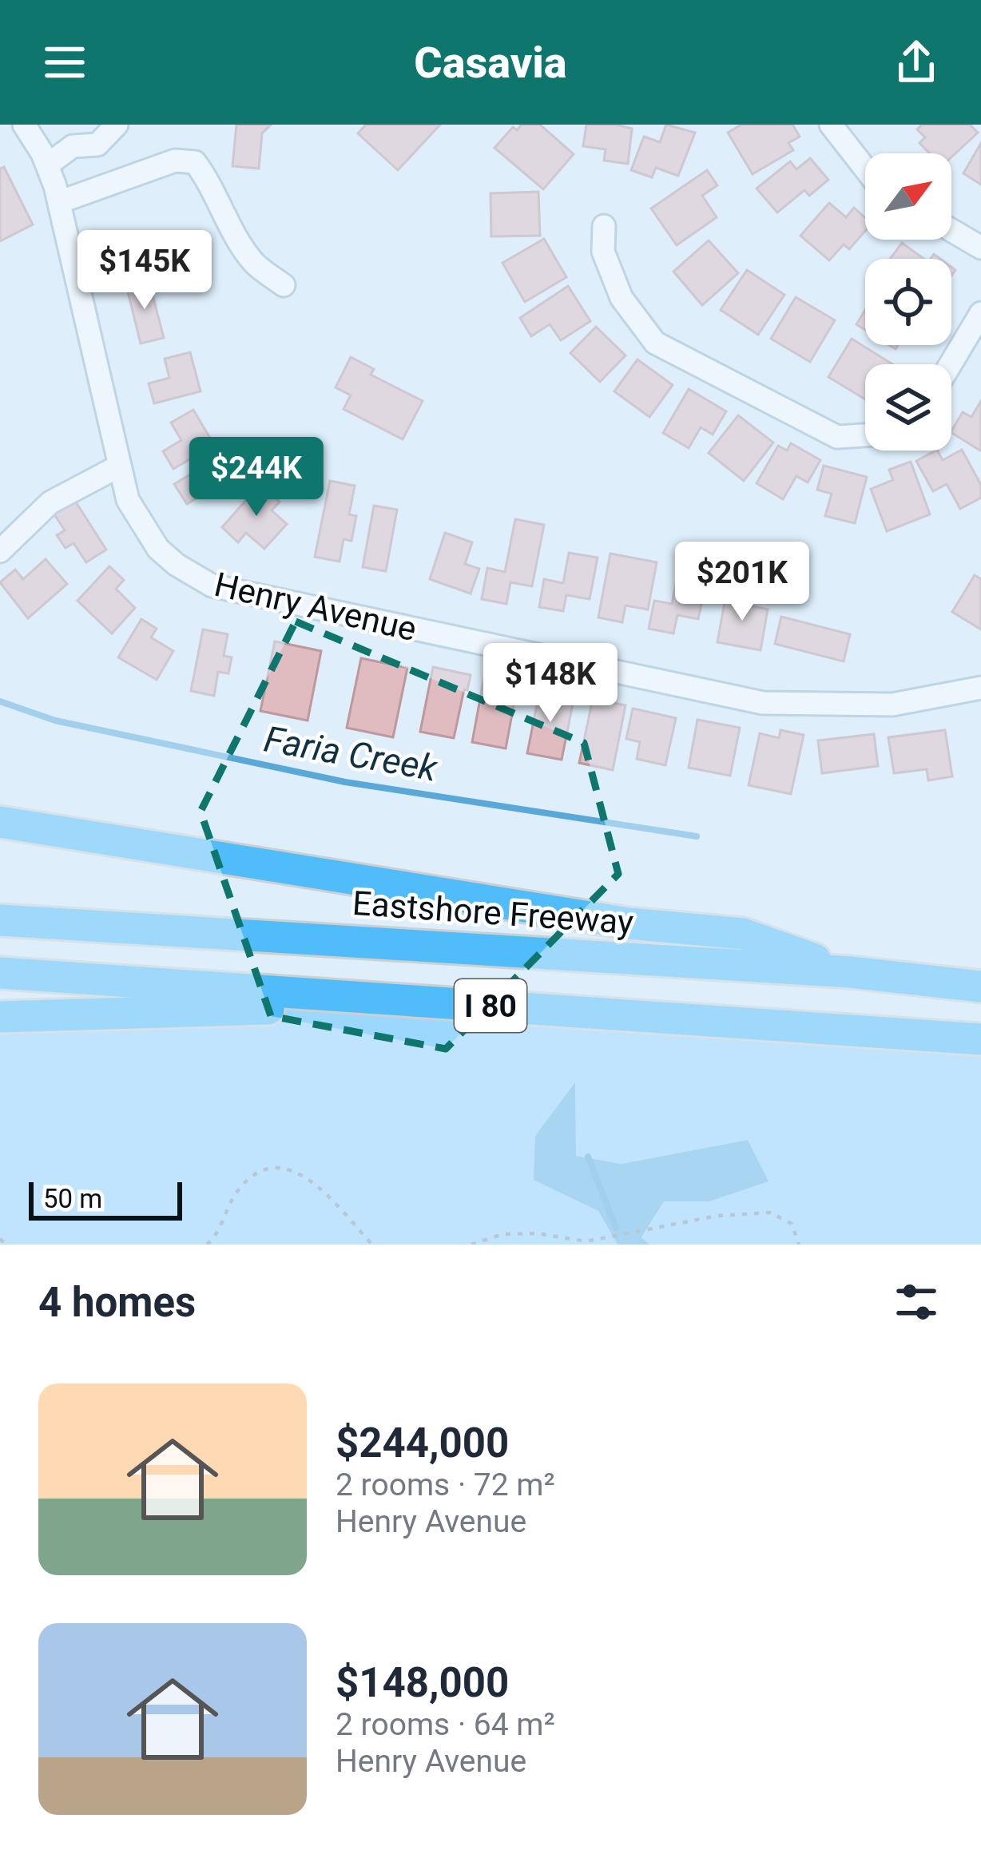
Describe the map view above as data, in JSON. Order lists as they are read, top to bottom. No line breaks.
{"streets":{"highway":["Eastshore Freeway","I 80"],"street":["Henry Avenue"]},"water":["Faria Creek"],"scale_bar":"50 m","north":"top right","page":{"header":"Casavia","price":["$145K","$244K","$201K","$148K"],"scale":"50 m","heading":"4 homes","list":[{"name":"$244,000","note":"2 rooms · 72 m² · Henry Avenue"},{"name":"$148,000","note":"2 rooms · 64 m² · Henry Avenue"}]}}
